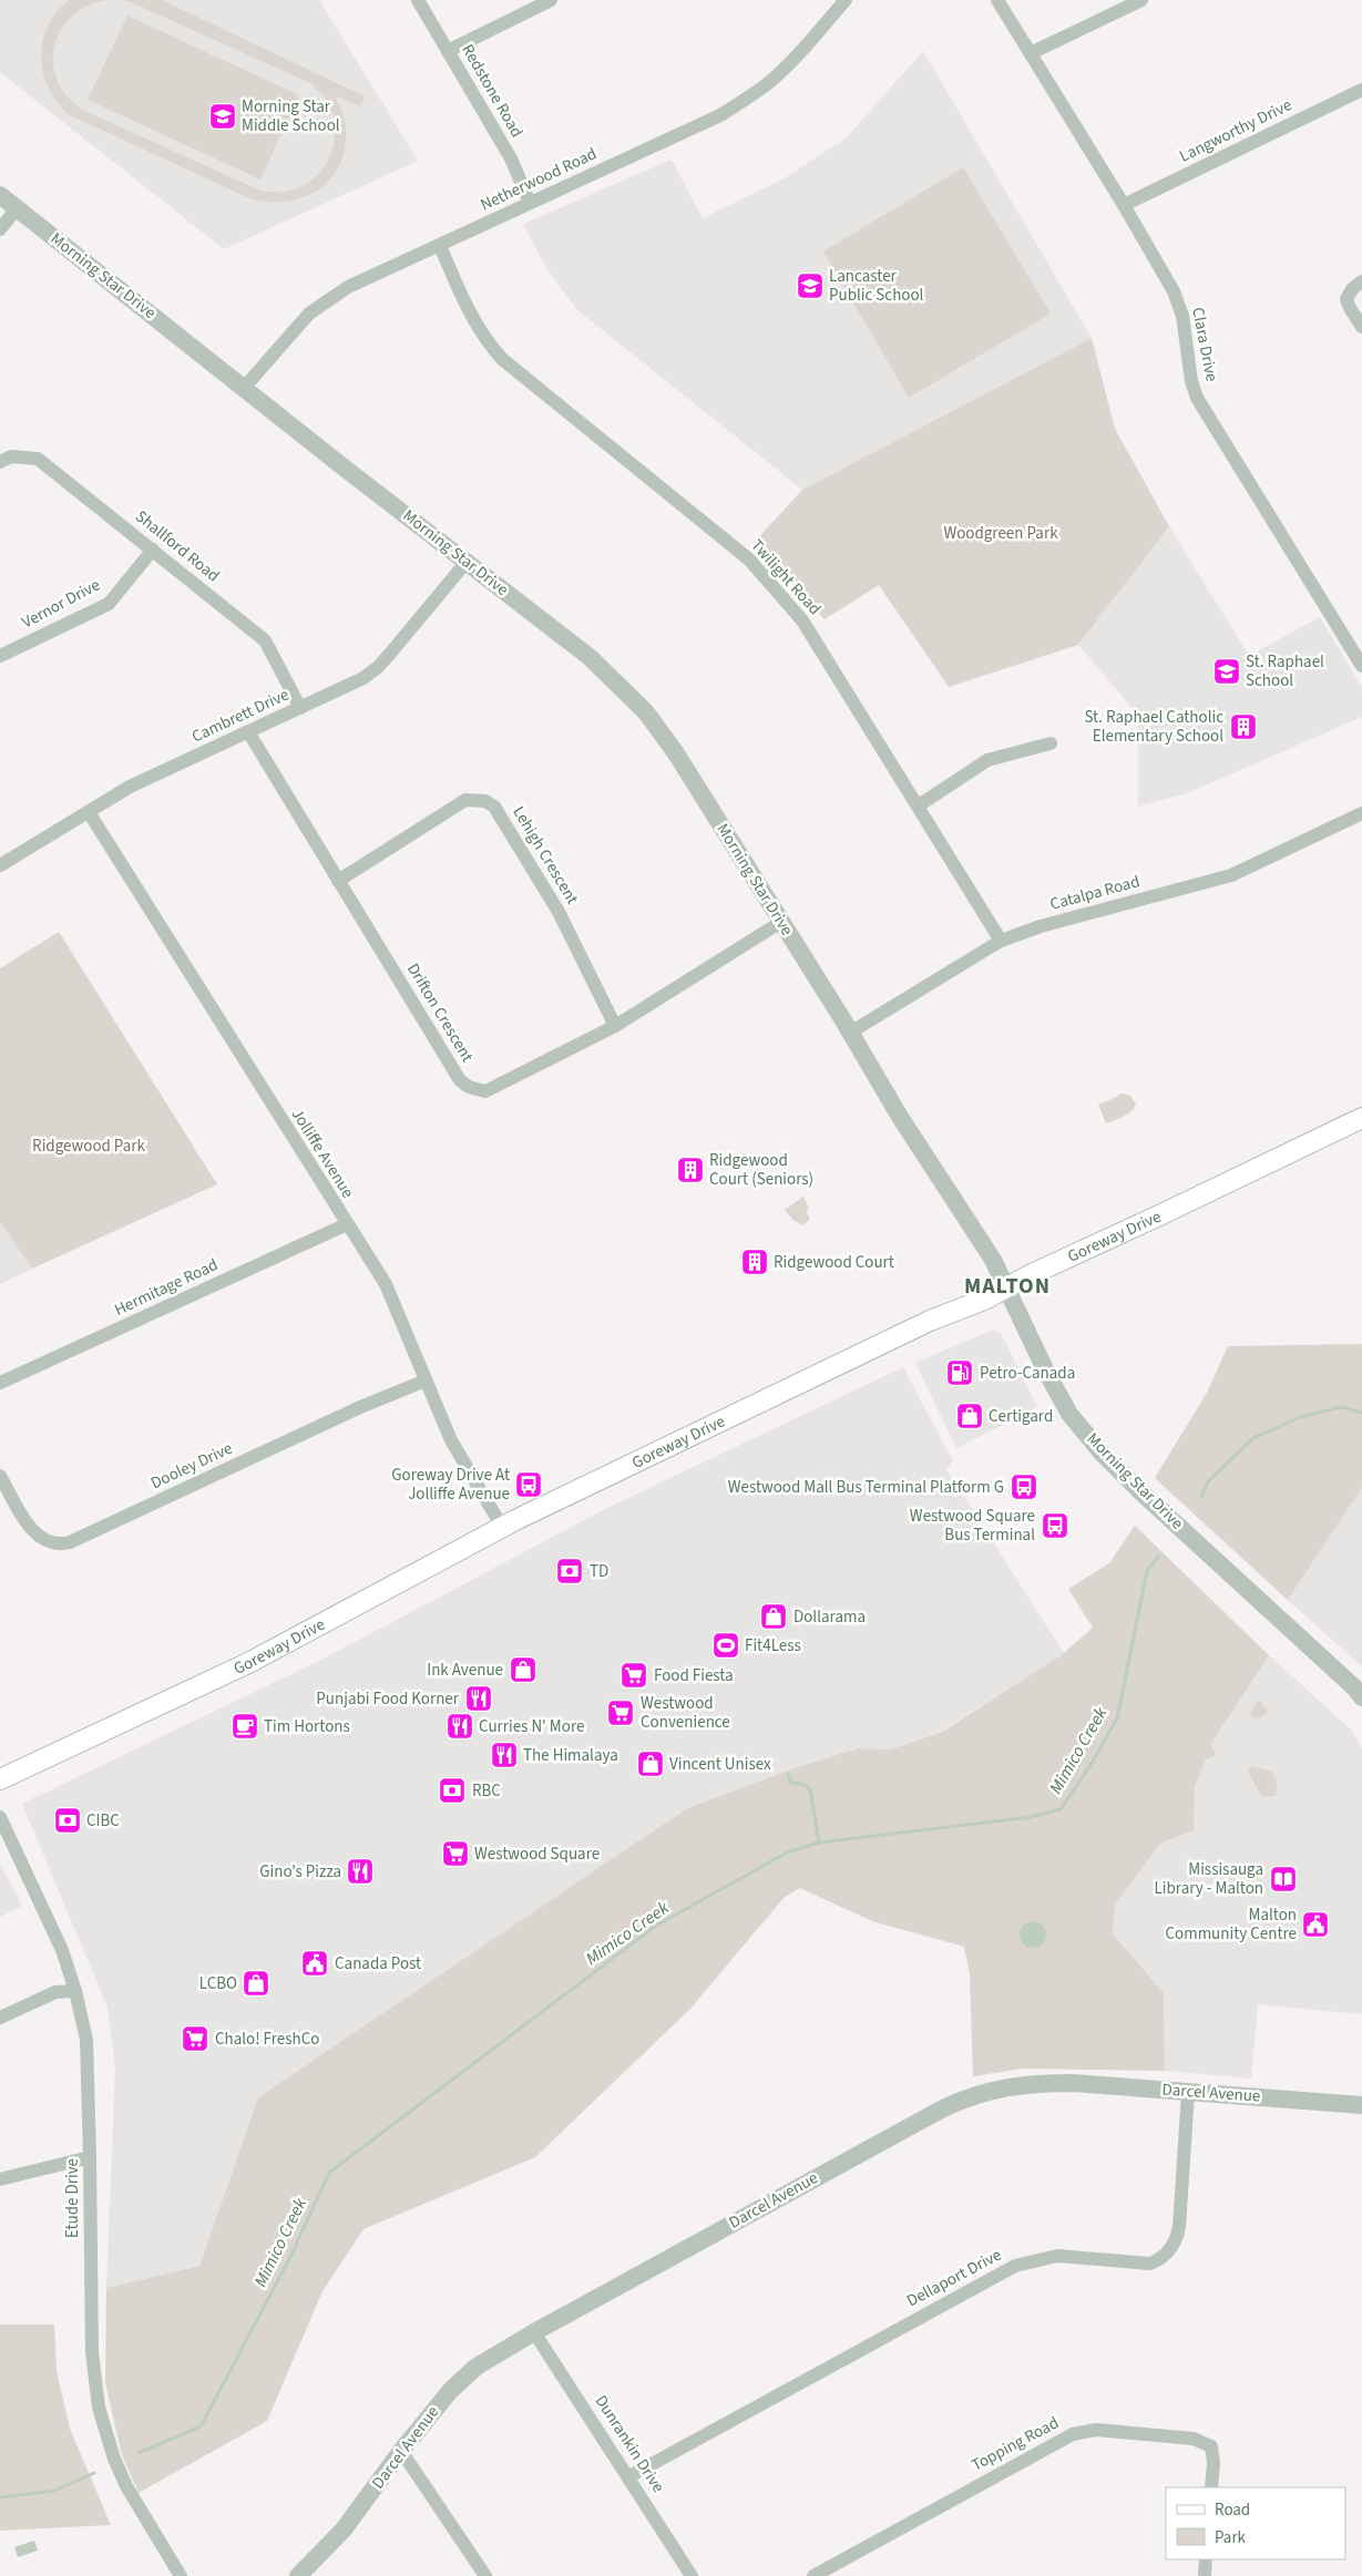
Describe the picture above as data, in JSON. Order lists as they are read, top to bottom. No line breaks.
{"streets":{"main road":["Goreway Drive"],"street":["Redstone Road","Langworthy Drive","Netherwood Road","Morning Star Drive","Clara Drive","Shallford Road","Twilight Road","Vernor Drive","Cambrett Drive","Lehigh Crescent","Catalpa Road","Drifton Crescent","Jolliffe Avenue","Hermitage Road","Dooley Drive","Darcel Avenue","Etude Drive","Dellaport Drive","Dunrankin Drive","Topping Road"]},"crossings":[["Redstone Road","Netherwood Road"],["Langworthy Drive","Clara Drive"],["Netherwood Road","Morning Star Drive"],["Netherwood Road","Twilight Road"],["Morning Star Drive","Cambrett Drive"],["Morning Star Drive","Catalpa Road"],["Morning Star Drive","Drifton Crescent"],["Morning Star Drive","Goreway Drive"],["Shallford Road","Vernor Drive"],["Shallford Road","Cambrett Drive"],["Twilight Road","Catalpa Road"],["Cambrett Drive","Drifton Crescent"],["Cambrett Drive","Jolliffe Avenue"],["Lehigh Crescent","Drifton Crescent"],["Jolliffe Avenue","Goreway Drive"],["Jolliffe Avenue","Hermitage Road"],["Jolliffe Avenue","Dooley Drive"],["Darcel Avenue","Dellaport Drive"],["Darcel Avenue","Dunrankin Drive"],["Dellaport Drive","Dunrankin Drive"]],"districts":["MALTON"],"water":["Mimico Creek"],"parks":["Woodgreen Park","Ridgewood Park"],"places":{"school or university":["Morning Star Middle School","Lancaster Public School","St. Raphael School"],"building":["St. Raphael Catholic Elementary School","Ridgewood Court (Seniors)","Ridgewood Court"],"fuel station":["Petro-Canada"],"shop":["Certigard","Dollarama","Ink Avenue","Vincent Unisex","LCBO"],"bus stop":["Goreway Drive At Jolliffe Avenue","Westwood Mall Bus Terminal Platform G","Westwood Square Bus Terminal"],"bank":["TD","RBC","CIBC"],"sports":["Fit4Less"],"supermarket":["Food Fiesta","Westwood Convenience","Westwood Square","Chalo! FreshCo"],"restaurant":["Punjabi Food Korner","Curries N' More","The Himalaya","Gino's Pizza"],"cafe":["Tim Hortons"],"library":["Missisauga Library - Malton"],"public building":["Malton Community Centre","Canada Post"]},"legend":["Road","Park"]}
